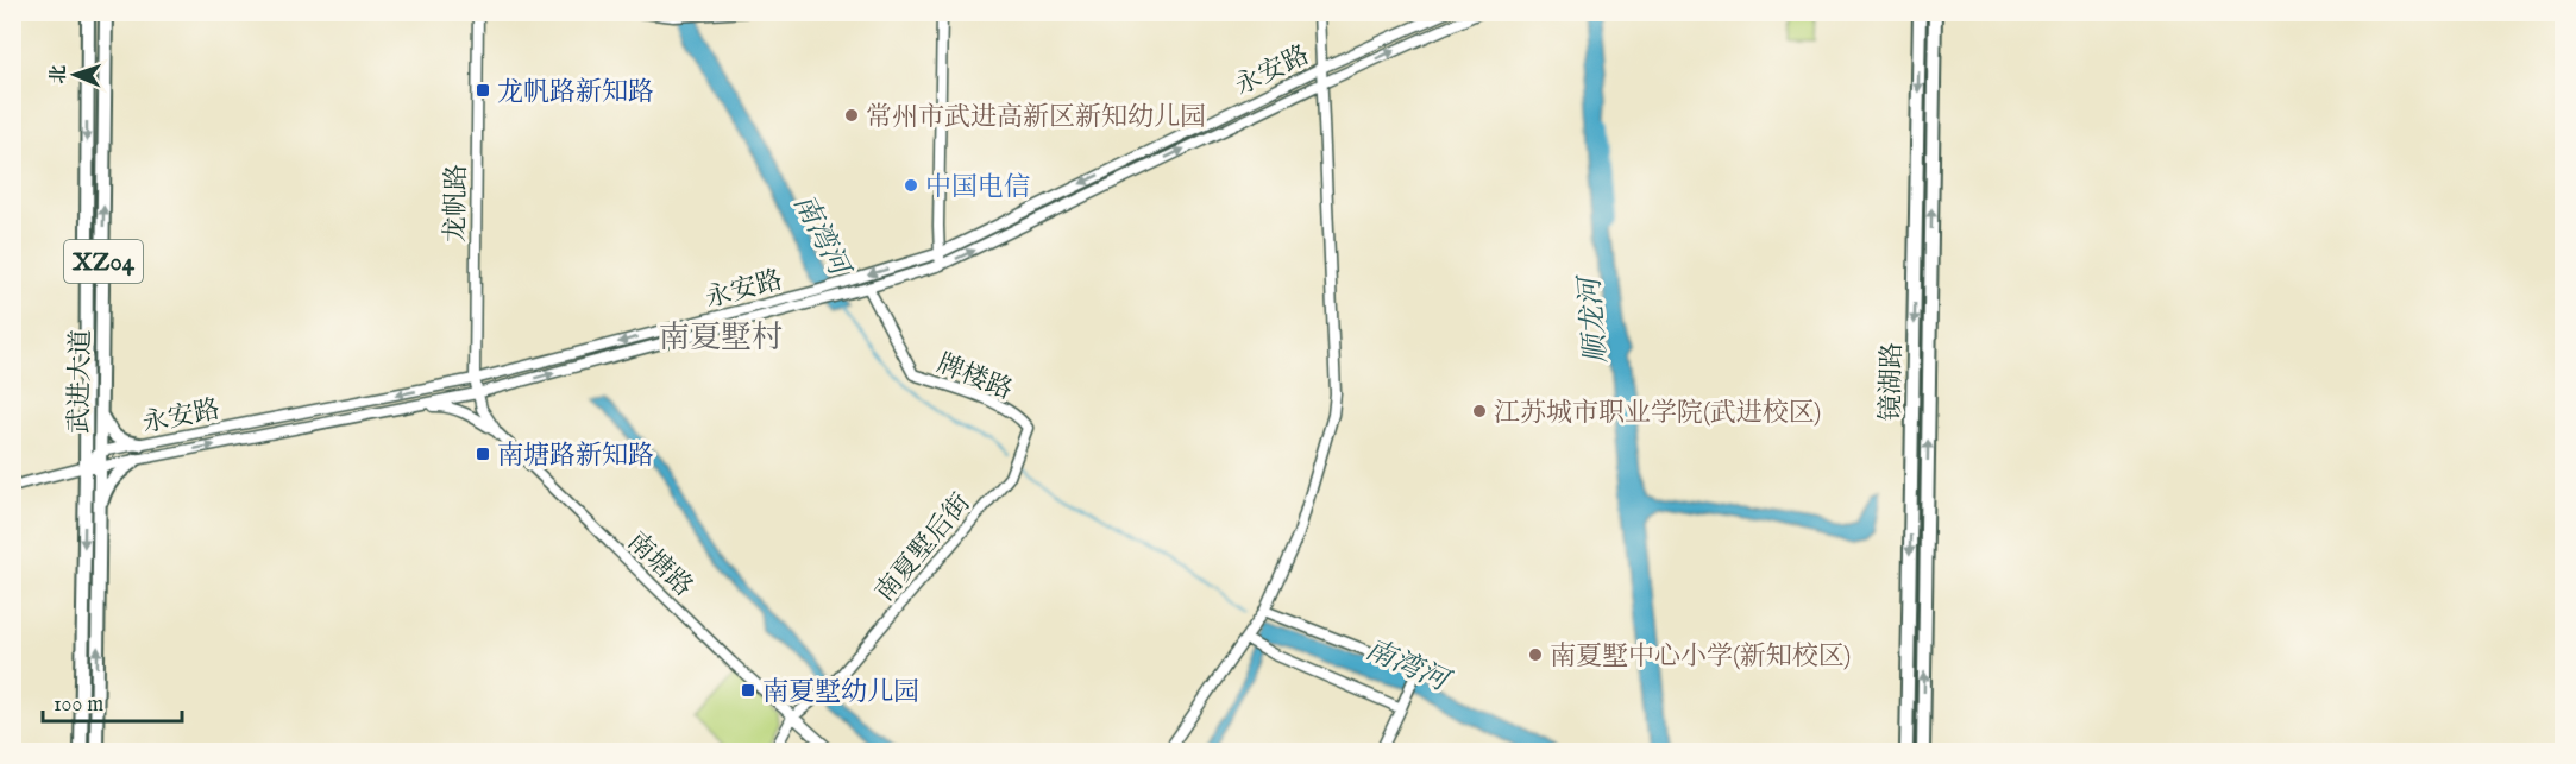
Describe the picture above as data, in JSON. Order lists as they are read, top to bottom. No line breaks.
{"streets":{"main road":["XZ04","武进大道","镜湖路"],"street":["永安路","龙帆路","牌楼路","南夏墅后街","南塘路"]},"crossings":[["永安路","龙帆路"],["永安路","牌楼路"],["永安路","武进大道"],["永安路","南塘路"],["龙帆路","南塘路"],["牌楼路","南夏墅后街"],["南夏墅后街","南塘路"]],"districts":["南夏墅村"],"water":["南湾河","顺龙河"],"places":{"transit":["龙帆路新知路","南塘路新知路","南夏墅幼儿园"],"other":["常州市武进高新区新知幼儿园","中国电信","江苏城市职业学院(武进校区)","南夏墅中心小学(新知校区)"]},"scale_bar":"100 m","north":"left"}
